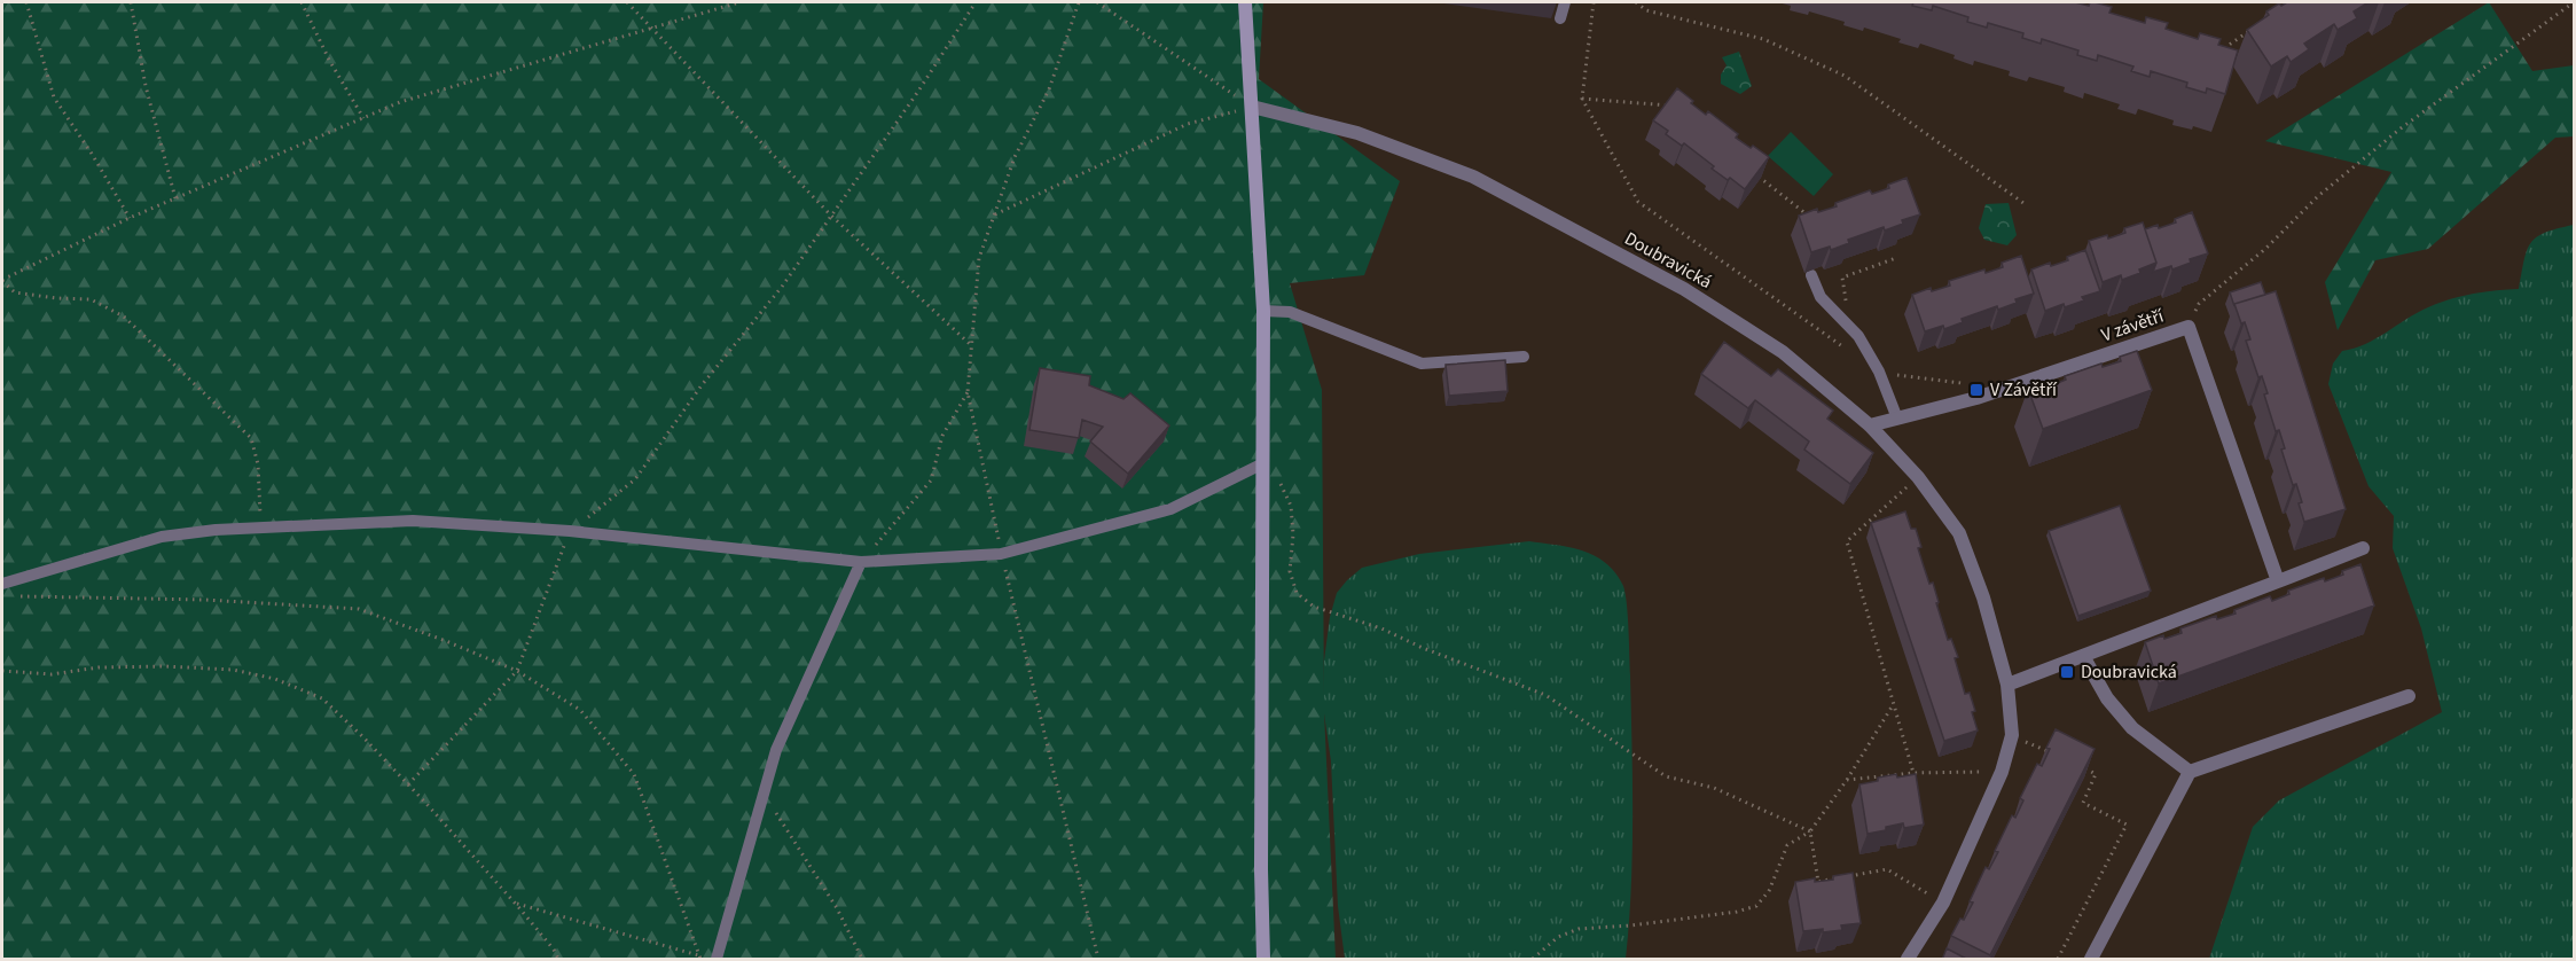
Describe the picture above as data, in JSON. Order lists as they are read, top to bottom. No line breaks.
{"streets":{"street":["Doubravická","V závětří"]},"crossings":[["Doubravická","V závětří"]],"places":{"transit":["V Závětří","Doubravická"]}}
